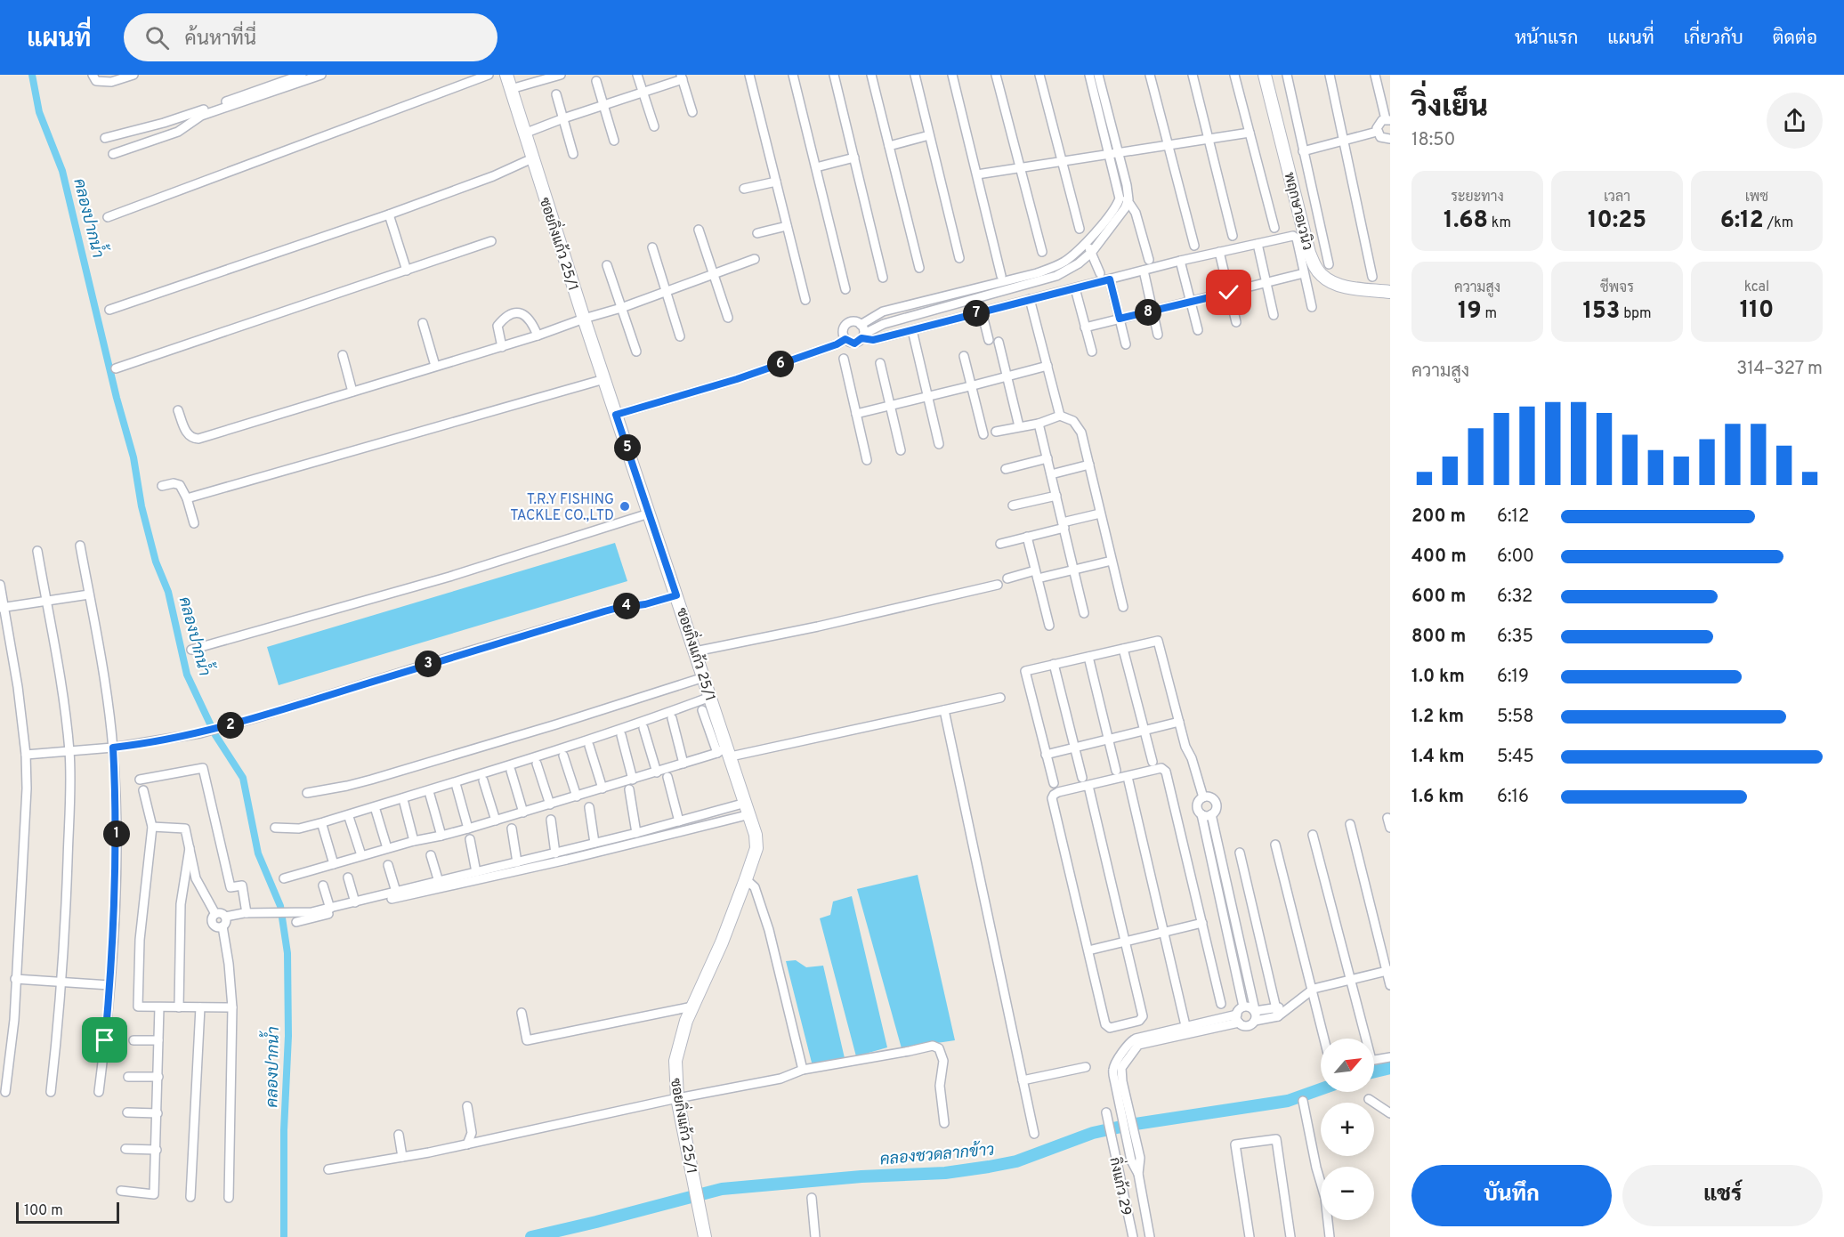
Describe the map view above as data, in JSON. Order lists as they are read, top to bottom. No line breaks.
{"streets":{"street":["พฤกษาอเวนิว","ซอยกิ่งแก้ว 25/1","กิ่งแก้ว 29"]},"water":["คลองปากน้ำ","คลองชวดลากข้าว"],"places":["T.R.Y FISHING TACKLE CO.,LTD"],"scale_bar":"100 m","north":"top right","page":{"header":"แผนที่","search":"ค้นหาที่นี่","nav":["หน้าแรก","แผนที่","เกี่ยวกับ","ติดต่อ"],"heading":["วิ่งเย็น","18:50"],"stats":[["ระยะทาง","1.68 km"],["เวลา","10:25"],["เพซ","6:12 /km"],["ความสูง","19 m"],["ชีพจร","153 bpm"],["kcal","110"]],"pins":["8","7","6","5","4","3","2","1"],"chart":["ความสูง","314–327 m"],"list":[{"name":"200 m","note":"6:12"},{"name":"400 m","note":"6:00"},{"name":"600 m","note":"6:32"},{"name":"800 m","note":"6:35"},{"name":"1.0 km","note":"6:19"},{"name":"1.2 km","note":"5:58"},{"name":"1.4 km","note":"5:45"},{"name":"1.6 km","note":"6:16"}],"map_buttons":["+","−"],"buttons":["บันทึก","แชร์"],"scale":"100 m"}}
